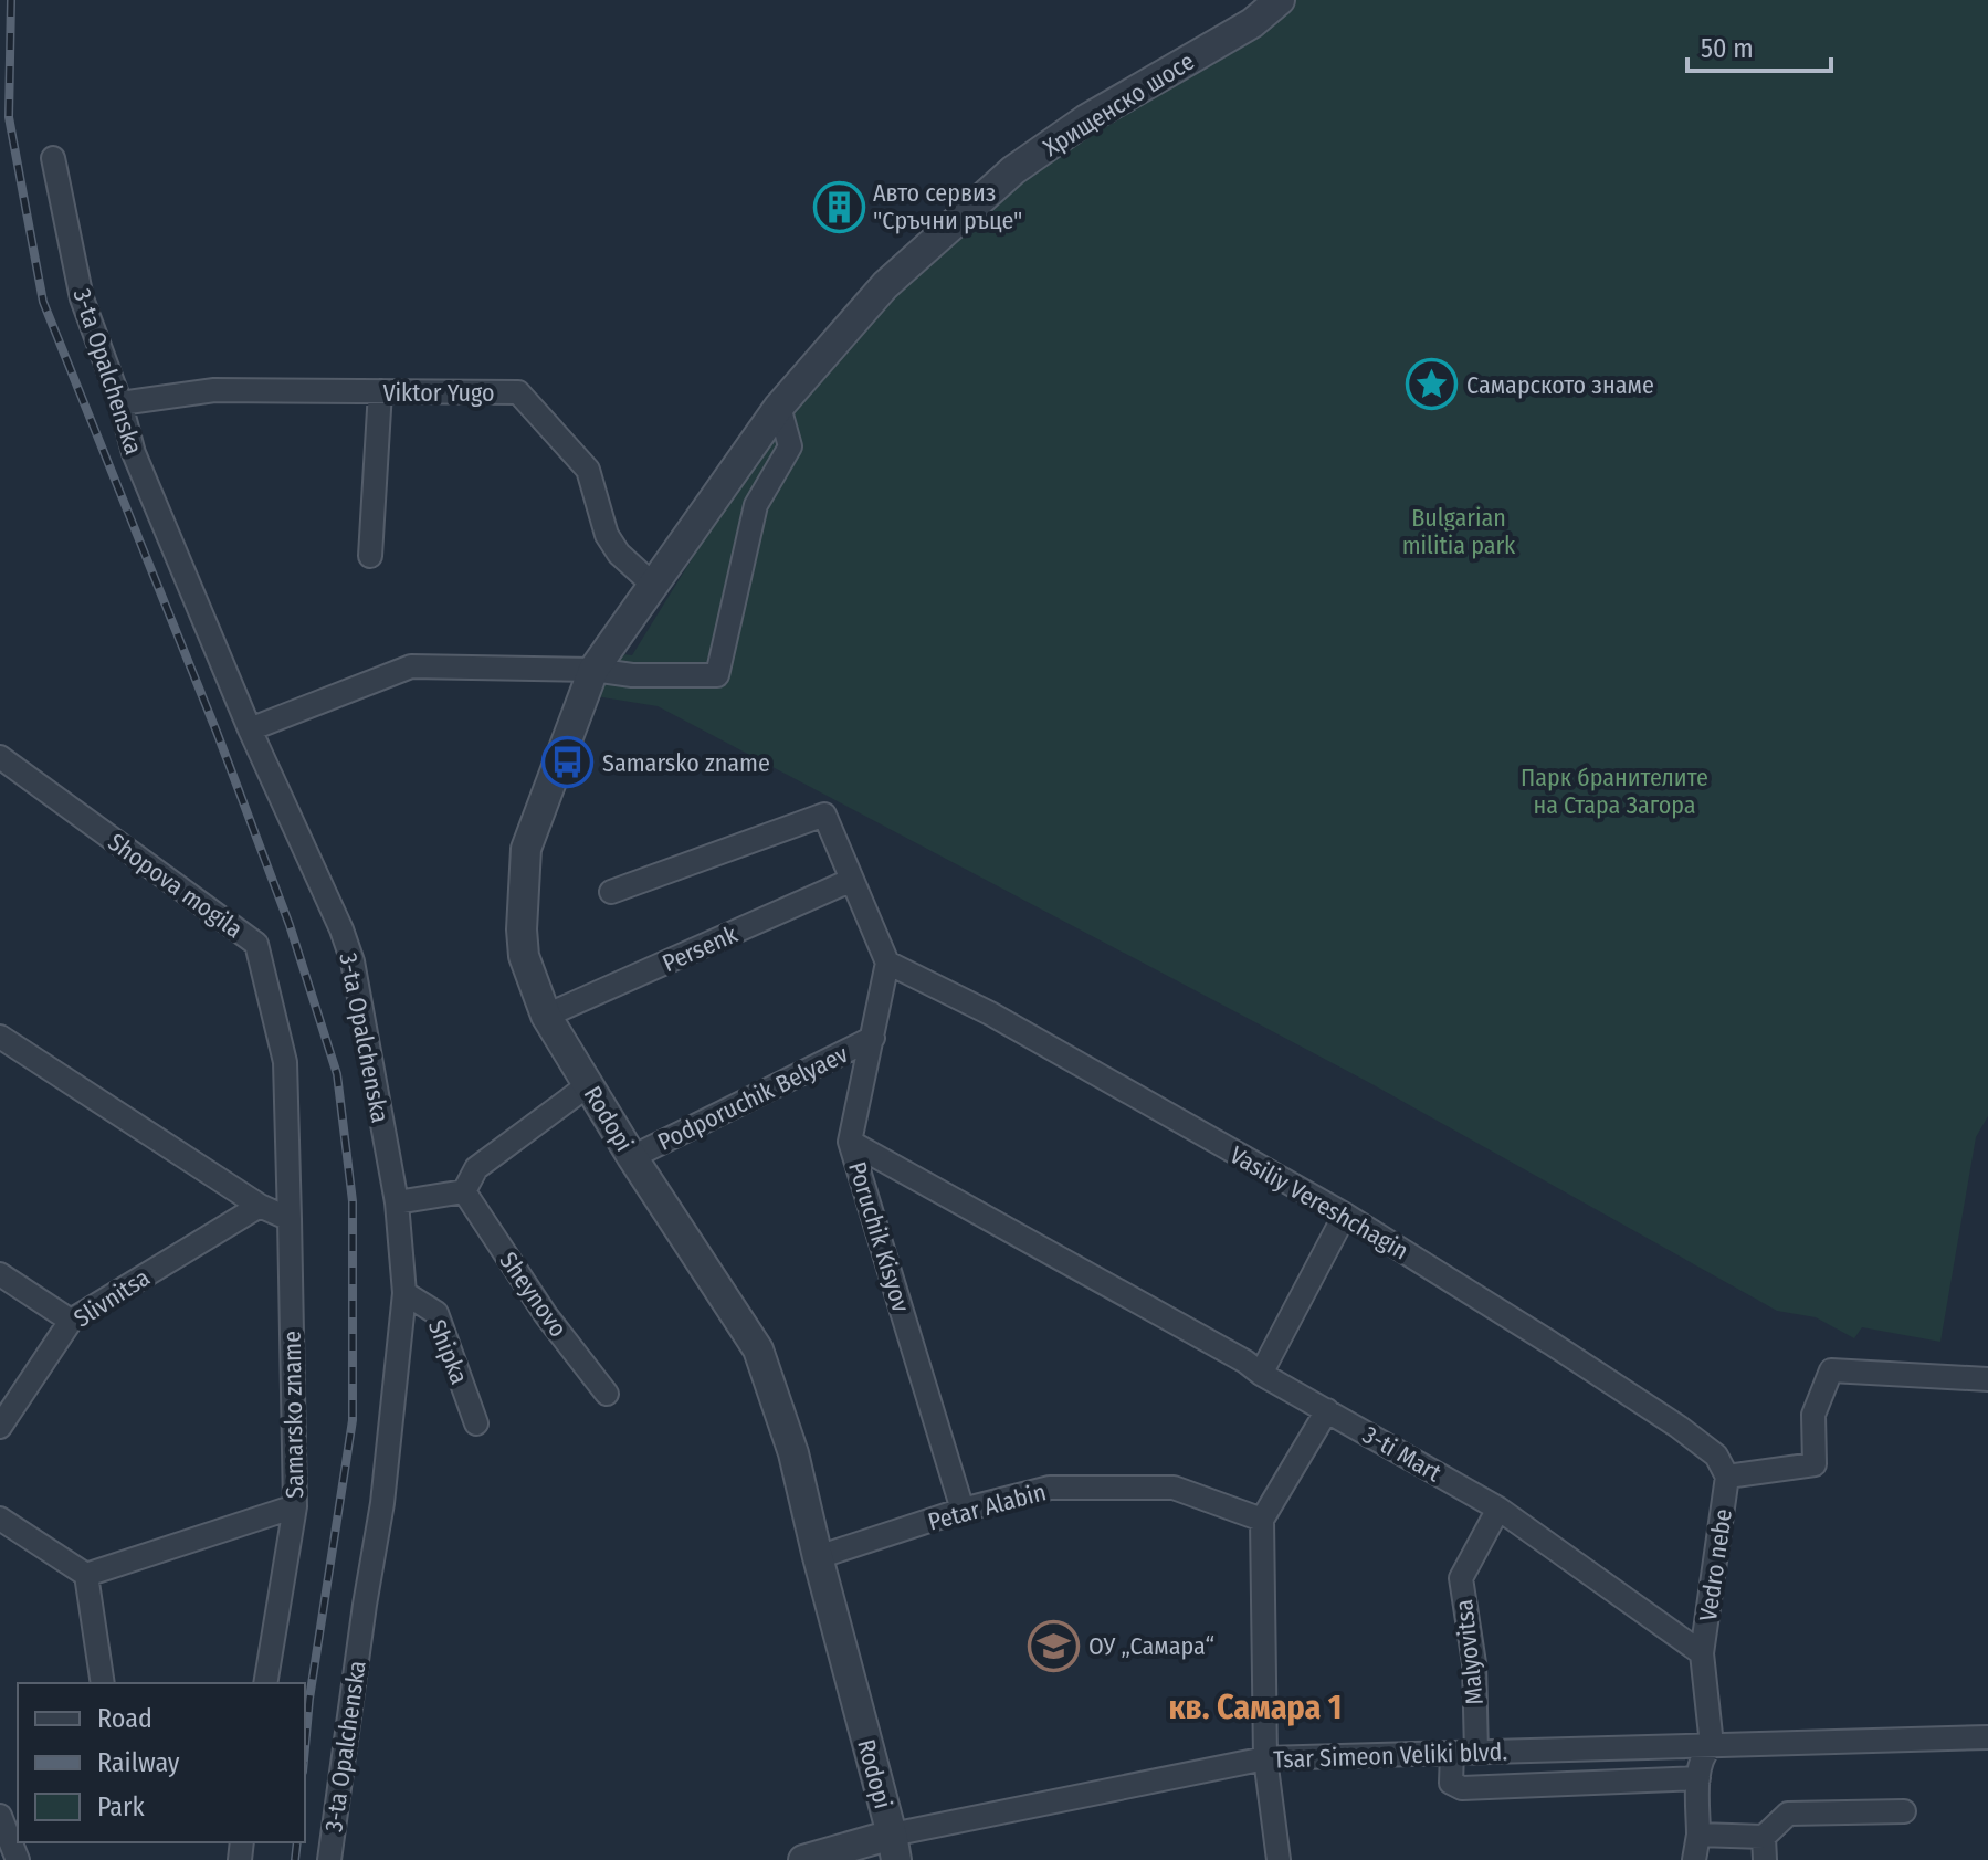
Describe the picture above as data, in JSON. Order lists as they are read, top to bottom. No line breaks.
{"streets":{"street":["Хрищенско шосе","3-ta Opalchenska","Viktor Yugo","Shopova mogila","Persenk","Podporuchik Belyaev","Rodopi","Vasiliy Vereshchagin","Poruchik Kisyov","Sheynovo","Slivnitsa","Shipka","Samarsko zname","3-ti Mart","Petar Alabin","Vedro nebe","Malyovitsa","Tsar Simeon Veliki blvd."]},"crossings":[["Хрищенско шосе","Rodopi"],["3-ta Opalchenska","Viktor Yugo"],["3-ta Opalchenska","Shipka"],["Viktor Yugo","Rodopi"],["Shopova mogila","Samarsko zname"],["Persenk","Rodopi"],["Podporuchik Belyaev","Rodopi"],["Podporuchik Belyaev","Poruchik Kisyov"],["Rodopi","Petar Alabin"],["Rodopi","Tsar Simeon Veliki blvd."],["Vasiliy Vereshchagin","Poruchik Kisyov"],["Vasiliy Vereshchagin","Vedro nebe"],["Poruchik Kisyov","3-ti Mart"],["Poruchik Kisyov","Petar Alabin"],["3-ti Mart","Vedro nebe"],["3-ti Mart","Malyovitsa"],["Malyovitsa","Tsar Simeon Veliki blvd."]],"districts":["кв. Самара 1"],"parks":["Bulgarian militia park","Парк бранителите на Стара Загора"],"places":{"building":["Авто сервиз \"Сръчни ръце\""],"place":["Самарското знаме"],"bus stop":["Samarsko zname"],"school or university":["ОУ „Самара“"]},"legend":["Road","Railway","Park"],"scale_bar":"50 m"}
